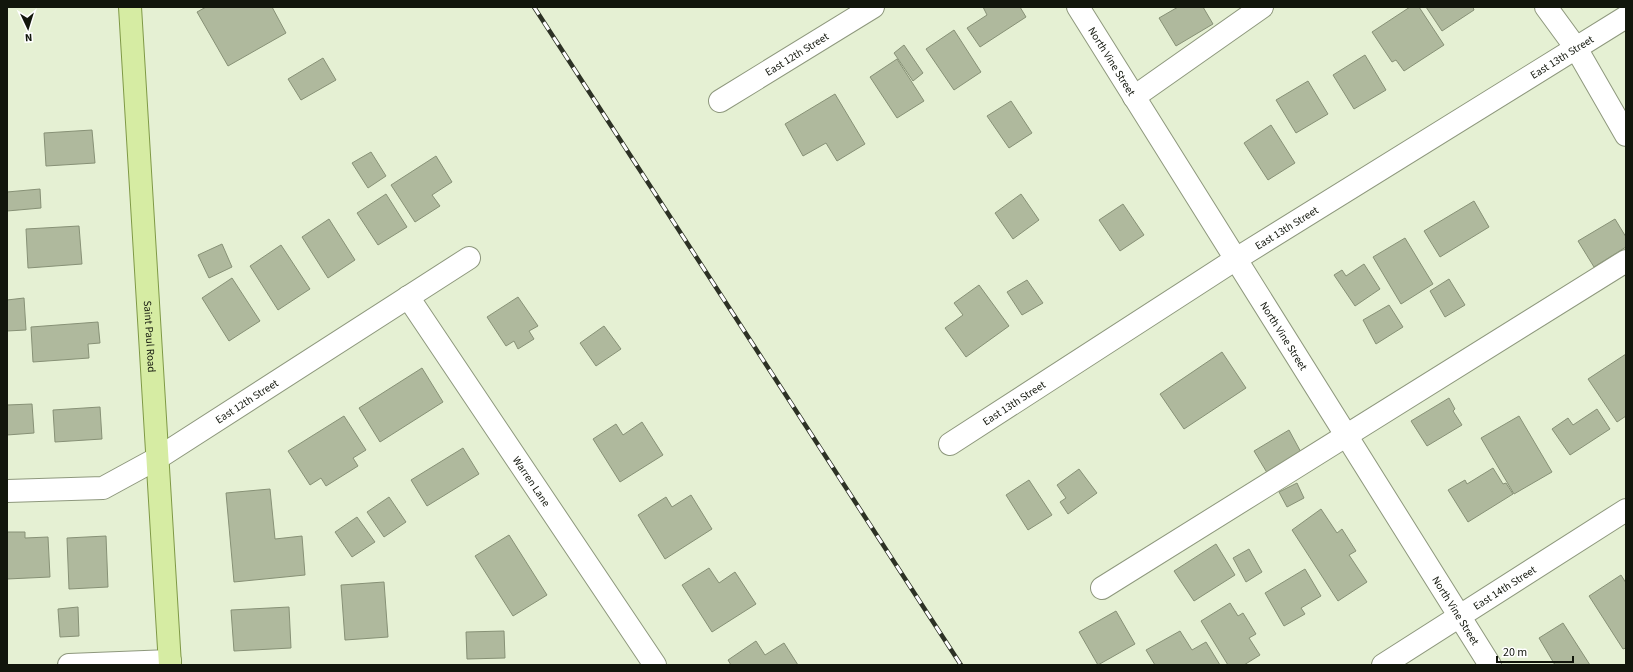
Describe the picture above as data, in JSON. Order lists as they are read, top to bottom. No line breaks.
{"streets":{"main road":["Saint Paul Road"],"street":["East 12th Street","East 13th Street","North Vine Street","Warren Lane","East 14th Street"]},"crossings":[["East 12th Street","Saint Paul Road"],["East 12th Street","Warren Lane"],["East 13th Street","North Vine Street"],["North Vine Street","East 14th Street"]],"scale_bar":"20 m","north":"bottom"}
